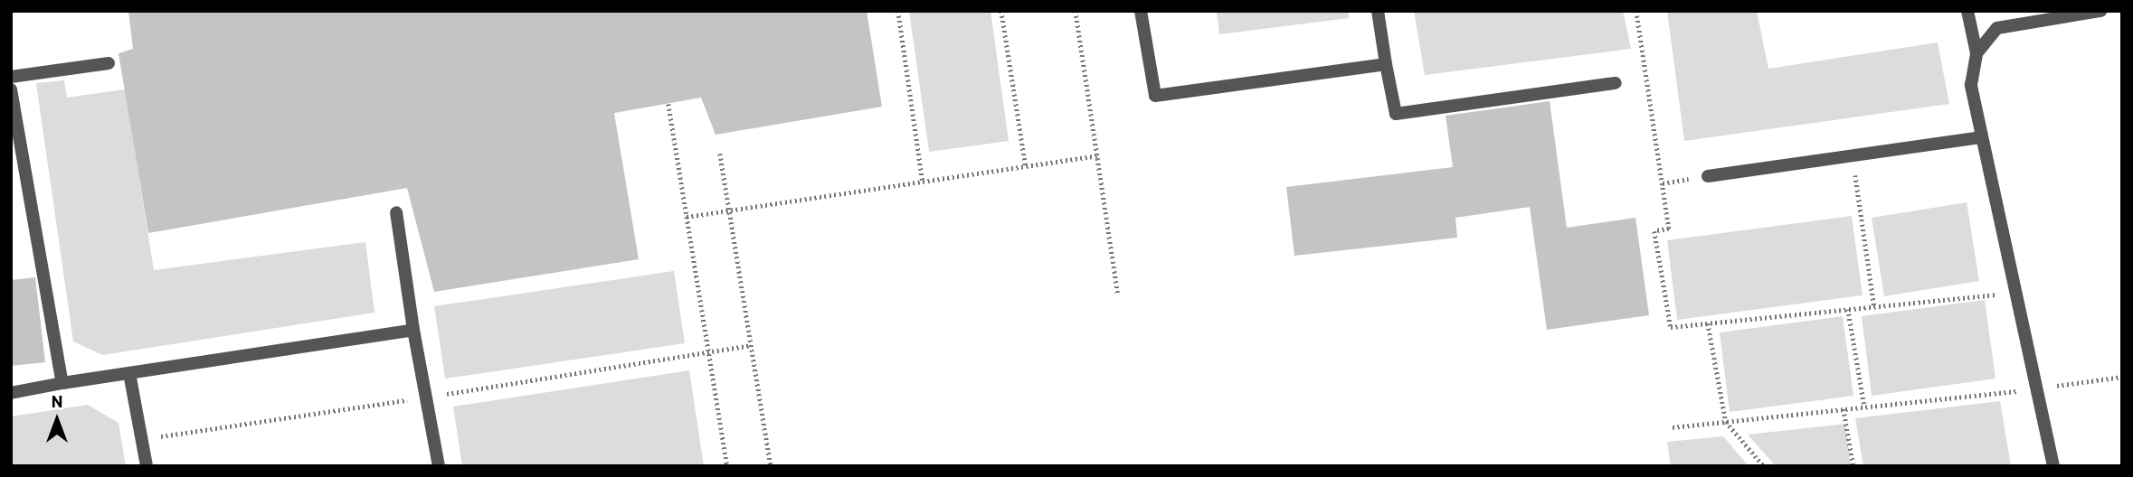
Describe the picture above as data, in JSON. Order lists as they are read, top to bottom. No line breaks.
{"north":"top"}
